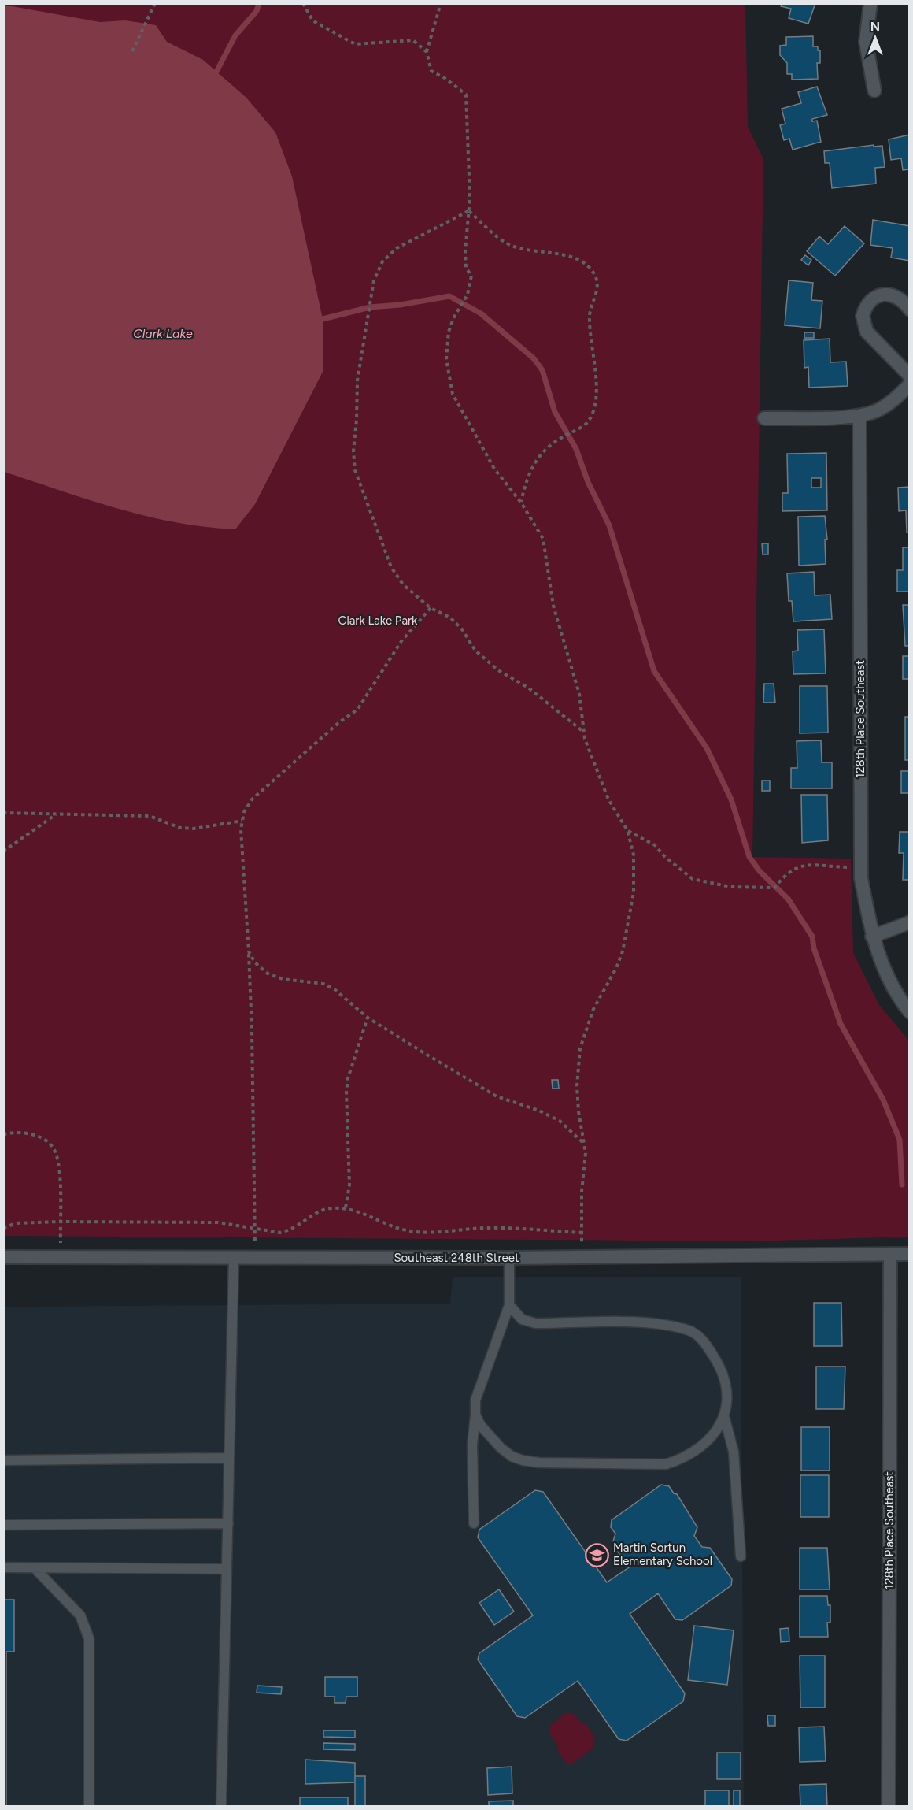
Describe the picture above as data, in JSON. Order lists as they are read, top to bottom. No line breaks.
{"streets":{"street":["128th Place Southeast","Southeast 248th Street"]},"crossings":[["128th Place Southeast","Southeast 248th Street"]],"water":["Clark Lake"],"parks":["Clark Lake Park"],"places":{"school or university":["Martin Sortun Elementary School"]},"north":"top"}
